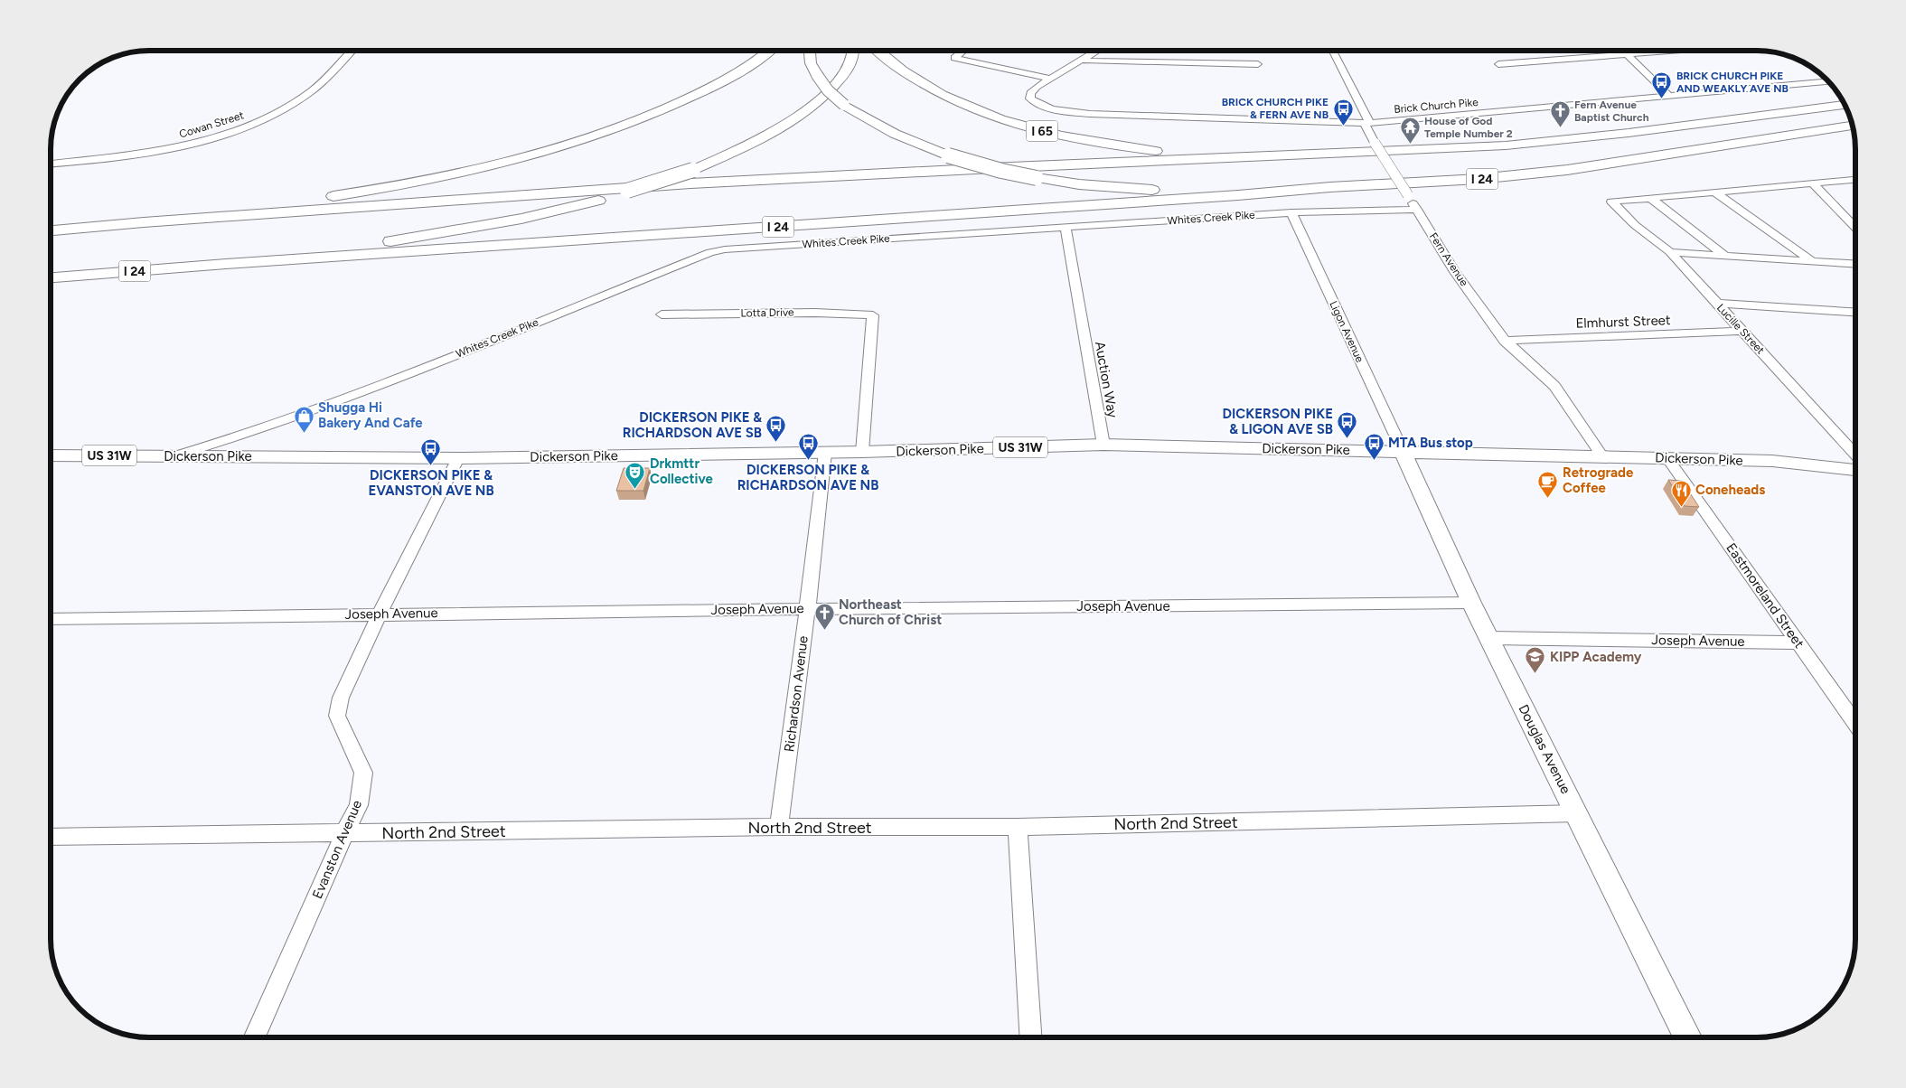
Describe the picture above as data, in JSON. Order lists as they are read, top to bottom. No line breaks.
{"streets":{"highway":["I 65","I 24"],"main road":["US 31W","Dickerson Pike","Douglas Avenue"],"street":["Brick Church Pike","Cowan Street","Whites Creek Pike","Fern Avenue","Lotta Drive","Elmhurst Street","Lucille Street","Ligon Avenue","Auction Way","Eastmoreland Street","Joseph Avenue","Richardson Avenue","North 2nd Street","Evanston Avenue"]},"crossings":[["Brick Church Pike","Fern Avenue"],["I 65","I 24"],["Whites Creek Pike","Fern Avenue"],["Whites Creek Pike","Ligon Avenue"],["Whites Creek Pike","Auction Way"],["Whites Creek Pike","Dickerson Pike"],["Fern Avenue","Elmhurst Street"],["Fern Avenue","Dickerson Pike"],["Elmhurst Street","Lucille Street"],["Ligon Avenue","Dickerson Pike"],["Ligon Avenue","Douglas Avenue"],["Auction Way","Dickerson Pike"],["Dickerson Pike","Eastmoreland Street"],["Dickerson Pike","Richardson Avenue"],["Dickerson Pike","Douglas Avenue"],["Dickerson Pike","Evanston Avenue"],["Eastmoreland Street","Joseph Avenue"],["Joseph Avenue","Richardson Avenue"],["Joseph Avenue","Douglas Avenue"],["Joseph Avenue","Evanston Avenue"],["Richardson Avenue","North 2nd Street"],["Douglas Avenue","North 2nd Street"],["North 2nd Street","Evanston Avenue"]],"places":{"bus stop":["BRICK CHURCH PIKE AND WEAKLY AVE NB","BRICK CHURCH PIKE & FERN AVE NB","DICKERSON PIKE & LIGON AVE SB","DICKERSON PIKE & RICHARDSON AVE SB","MTA Bus stop","DICKERSON PIKE & RICHARDSON AVE NB","DICKERSON PIKE & EVANSTON AVE NB"],"church":["Fern Avenue Baptist Church","Northeast Church of Christ"],"temple":["House of God Temple Number 2"],"shop":["Shugga Hi Bakery And Cafe"],"theatre":["Drkmttr Collective"],"cafe":["Retrograde Coffee"],"restaurant":["Coneheads"],"school or university":["KIPP Academy"]}}
